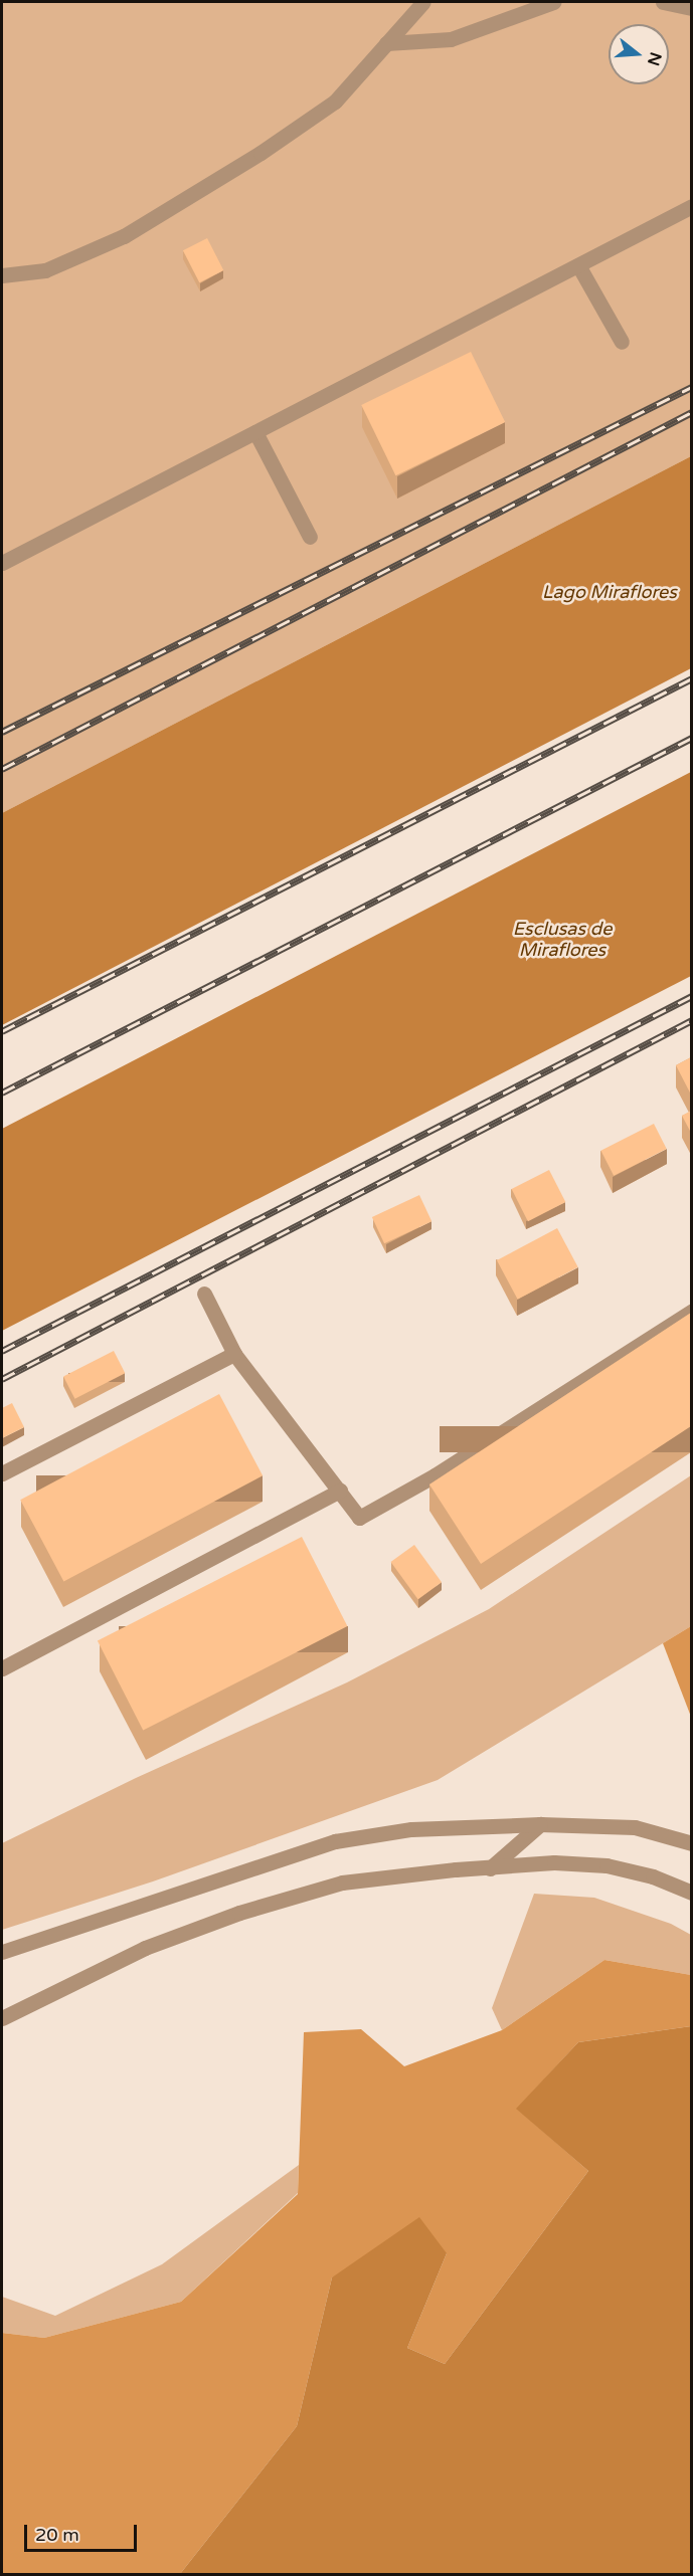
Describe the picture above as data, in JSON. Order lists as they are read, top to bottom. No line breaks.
{"water":["Lago Miraflores","Esclusas de Miraflores"],"scale_bar":"20 m","north":"right"}
